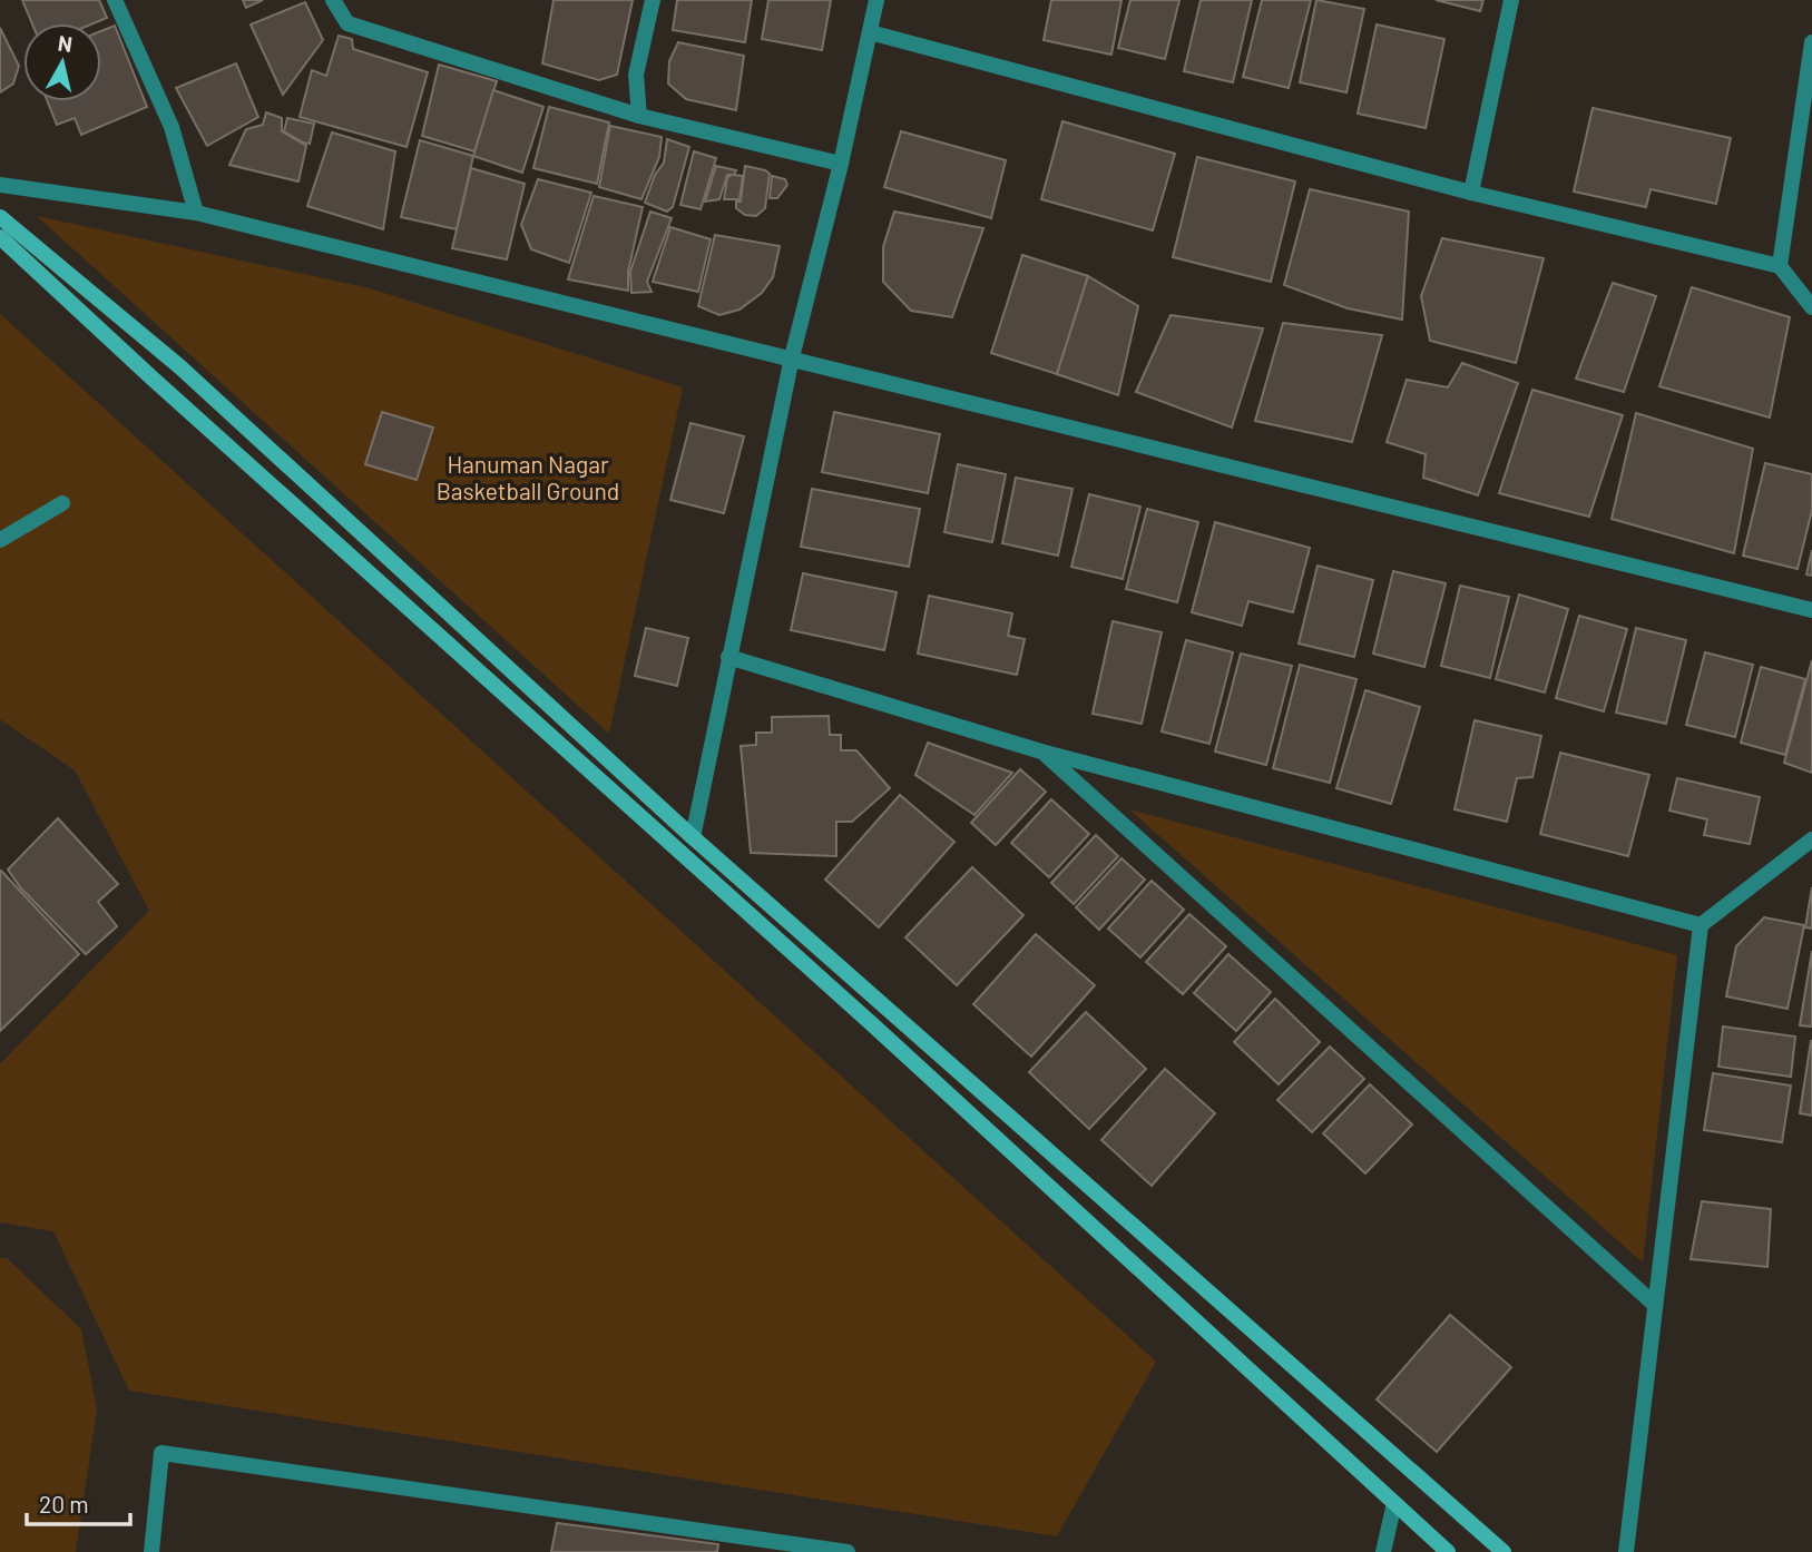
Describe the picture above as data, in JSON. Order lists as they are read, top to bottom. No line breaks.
{"parks":["Hanuman Nagar Basketball Ground"],"scale_bar":"20 m","north":"top"}
